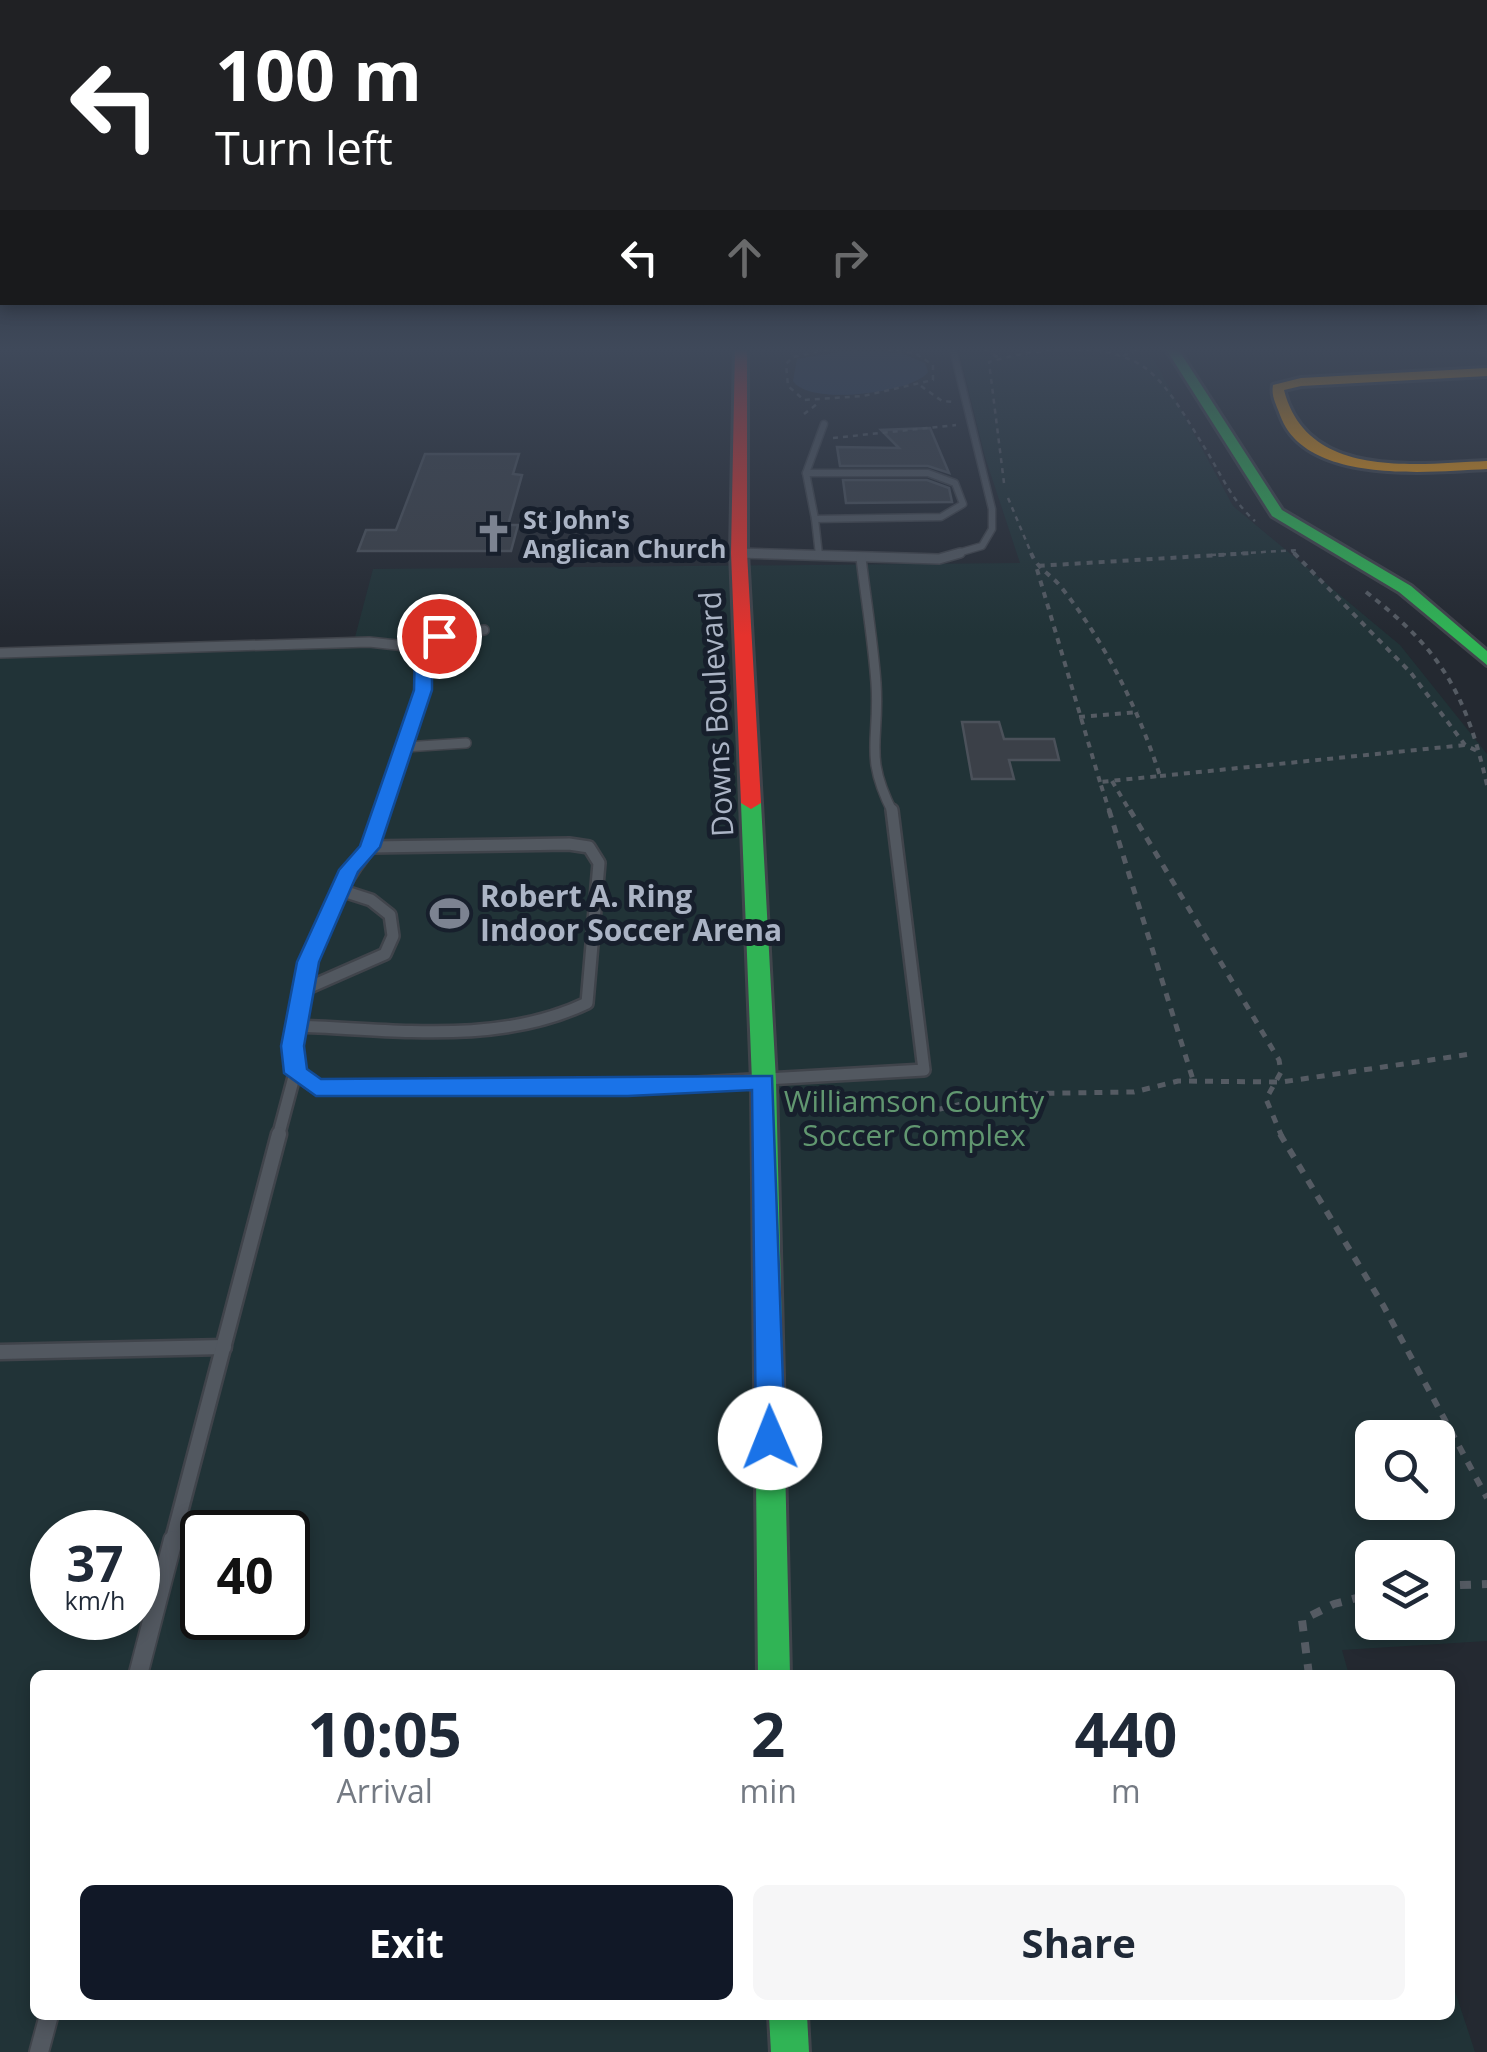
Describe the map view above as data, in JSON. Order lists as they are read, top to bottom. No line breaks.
{"streets":{"street":["Downs Boulevard"]},"parks":["Williamson County Soccer Complex"],"places":{"church":["St John's Anglican Church"],"sports":["Robert A. Ring Indoor Soccer Arena"]},"page":{"turn":["100 m","Turn left"],"speed":"37 km/h","limit":"40","eta":["10:05","Arrival","2","min","440","m"],"buttons":["Exit","Share"]}}
